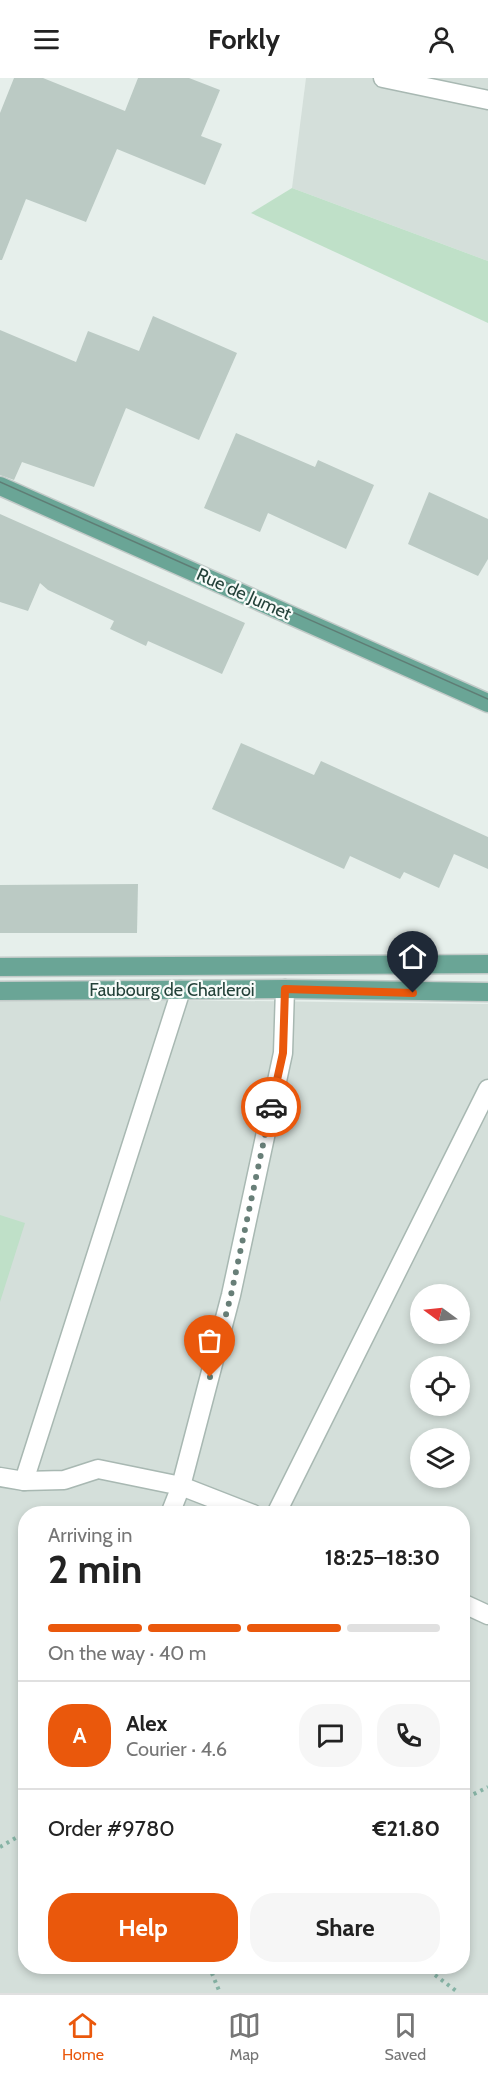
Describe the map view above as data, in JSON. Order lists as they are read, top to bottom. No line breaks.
{"streets":{"main road":["Rue de Jumet","Faubourg de Charleroi"]},"north":"left","page":{"header":"Forkly","heading":["2 min","Arriving in","18:25–18:30"],"panel":["Alex","Courier · 4.6","Order #9780","€21.80"],"bar":"On the way · 40 m","round":"A","buttons":["Help","Share"],"tabs":["Home","Map","Saved"]}}
